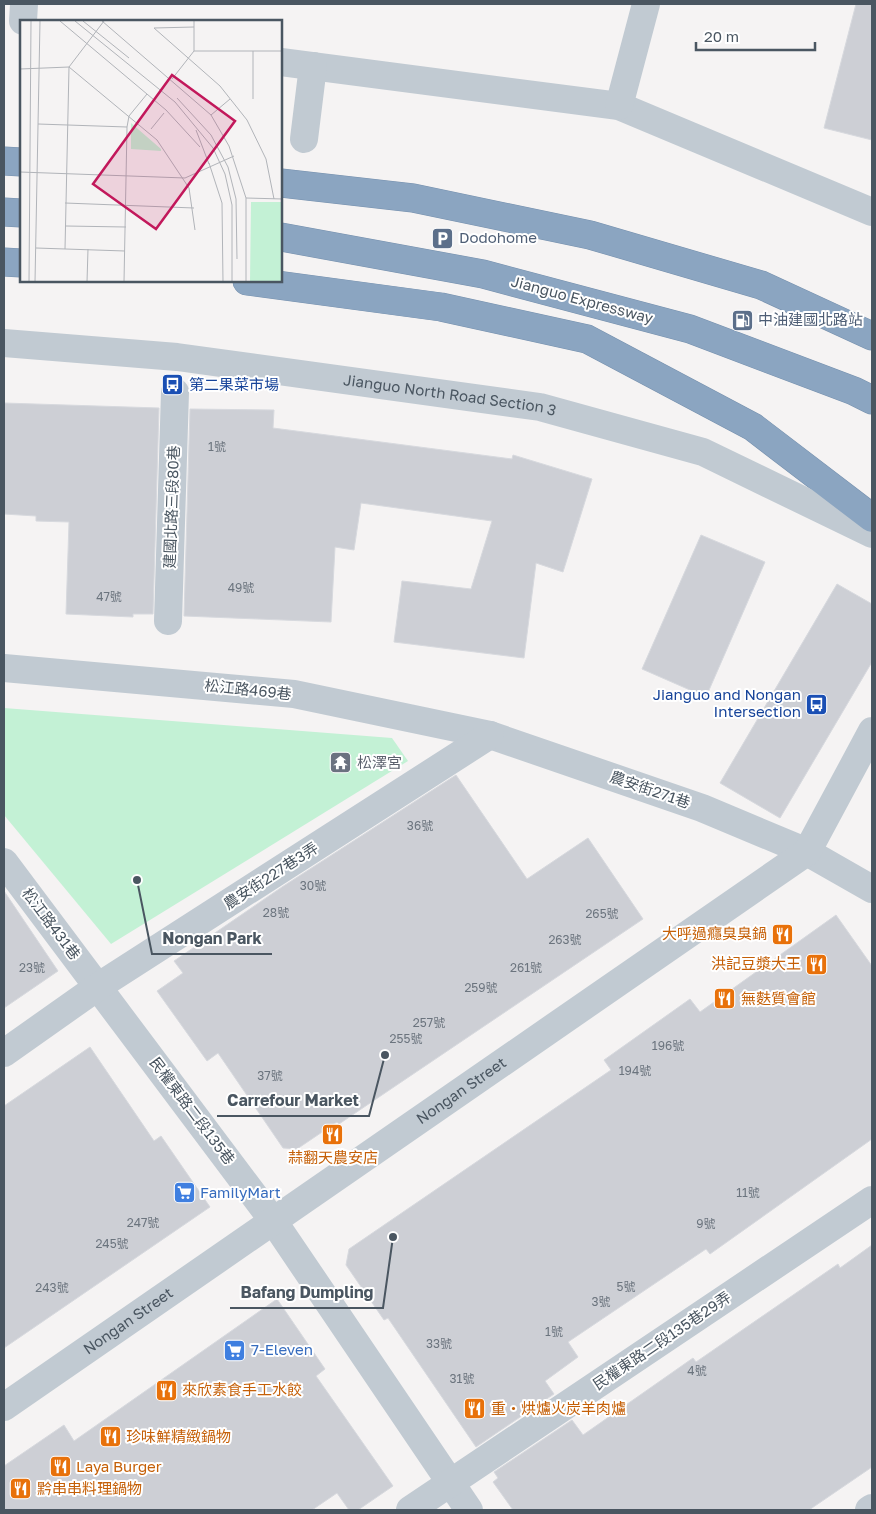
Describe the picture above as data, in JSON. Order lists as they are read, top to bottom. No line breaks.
{"streets":{"highway":["Jianguo Expressway"],"street":["Jianguo North Road Section 3","建國北路三段80巷","松江路469巷","農安街271巷","農安街227巷3弄","松江路431巷","Nongan Street","民權東路二段135巷","民權東路二段135巷29弄"]},"crossings":[["松江路469巷","農安街271巷"],["松江路469巷","農安街227巷3弄"],["農安街271巷","農安街227巷3弄"],["農安街271巷","Nongan Street"],["農安街227巷3弄","松江路431巷"],["農安街227巷3弄","民權東路二段135巷"],["松江路431巷","民權東路二段135巷"],["Nongan Street","民權東路二段135巷"],["民權東路二段135巷","民權東路二段135巷29弄"]],"places":{"parking":["Dodohome"],"fuel station":["中油建國北路站"],"bus stop":["第二果菜市場","Jianguo and Nongan Intersection"],"temple":["松澤宮"],"other":["Nongan Park","Carrefour Market","Bafang Dumpling"],"restaurant":["大呼過癮臭臭鍋","洪記豆漿大王","無麩質會館","蒜翻天農安店","來欣素食手工水餃","重‧烘爐火炭羊肉爐","珍味鮮精緻鍋物","Laya Burger","黔串串料理鍋物"],"supermarket":["FamilyMart","7-Eleven"]},"house_numbers":["1號","49號","47號","36號","30號","28號","265號","263號","23號","261號","259號","257號","255號","196號","194號","37號","11號","247號","9號","245號","5號","243號","3號","1號","33號","4號","31號"],"scale_bar":"20 m"}
